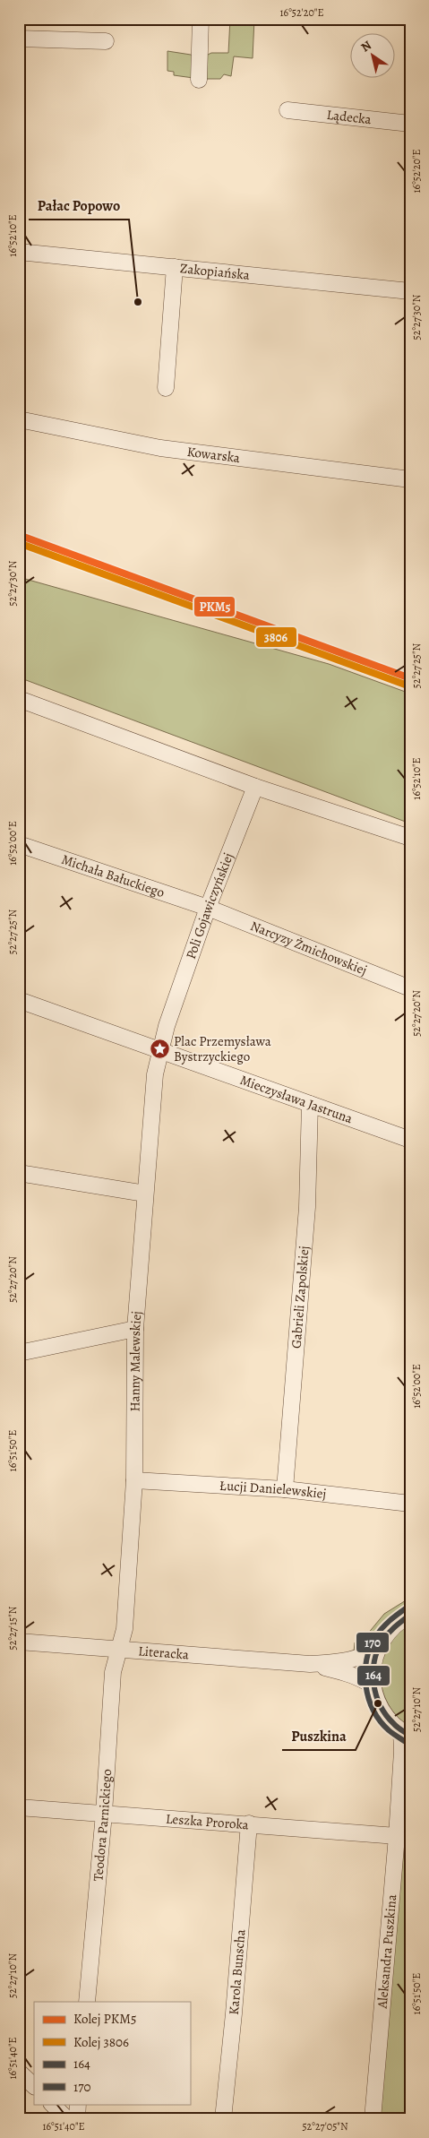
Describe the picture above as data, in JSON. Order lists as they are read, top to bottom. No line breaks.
{"streets":{"street":["Lądecka","Zakopiańska","Kowarska","Michała Bałuckiego","Poli Gojawiczyńskiej","Narcyzy Żmichowskiej","Mieczysława Jastruna","Gabrieli Zapolskiej","Hanny Malewskiej","Łucji Danielewskiej","Literacka","Leszka Proroka","Teodora Parnickiego","Aleksandra Puszkina","Karola Bunscha"]},"crossings":[["Michała Bałuckiego","Poli Gojawiczyńskiej"],["Michała Bałuckiego","Narcyzy Żmichowskiej"],["Poli Gojawiczyńskiej","Narcyzy Żmichowskiej"],["Poli Gojawiczyńskiej","Mieczysława Jastruna"],["Poli Gojawiczyńskiej","Hanny Malewskiej"],["Mieczysława Jastruna","Gabrieli Zapolskiej"],["Mieczysława Jastruna","Hanny Malewskiej"],["Gabrieli Zapolskiej","Łucji Danielewskiej"],["Hanny Malewskiej","Łucji Danielewskiej"],["Hanny Malewskiej","Literacka"],["Hanny Malewskiej","Teodora Parnickiego"],["Literacka","Teodora Parnickiego"],["Leszka Proroka","Teodora Parnickiego"],["Leszka Proroka","Aleksandra Puszkina"],["Leszka Proroka","Karola Bunscha"]],"places":{"other":["Pałac Popowo","Puszkina"],"place":["Plac Przemysława Bystrzyckiego"]},"lines":["rail line PKM5","rail line 3806","transit line 170","transit line 164"],"legend":["Kolej PKM5","Kolej 3806","164","170"],"north":"top left","coordinates":["16°52'20\"E","16°52'10\"E","52°27'30\"N","52°27'25\"N","16°52'00\"E","52°27'20\"N","16°51'50\"E","52°27'15\"N","52°27'10\"N","16°51'40\"E","52°27'05\"N"]}
